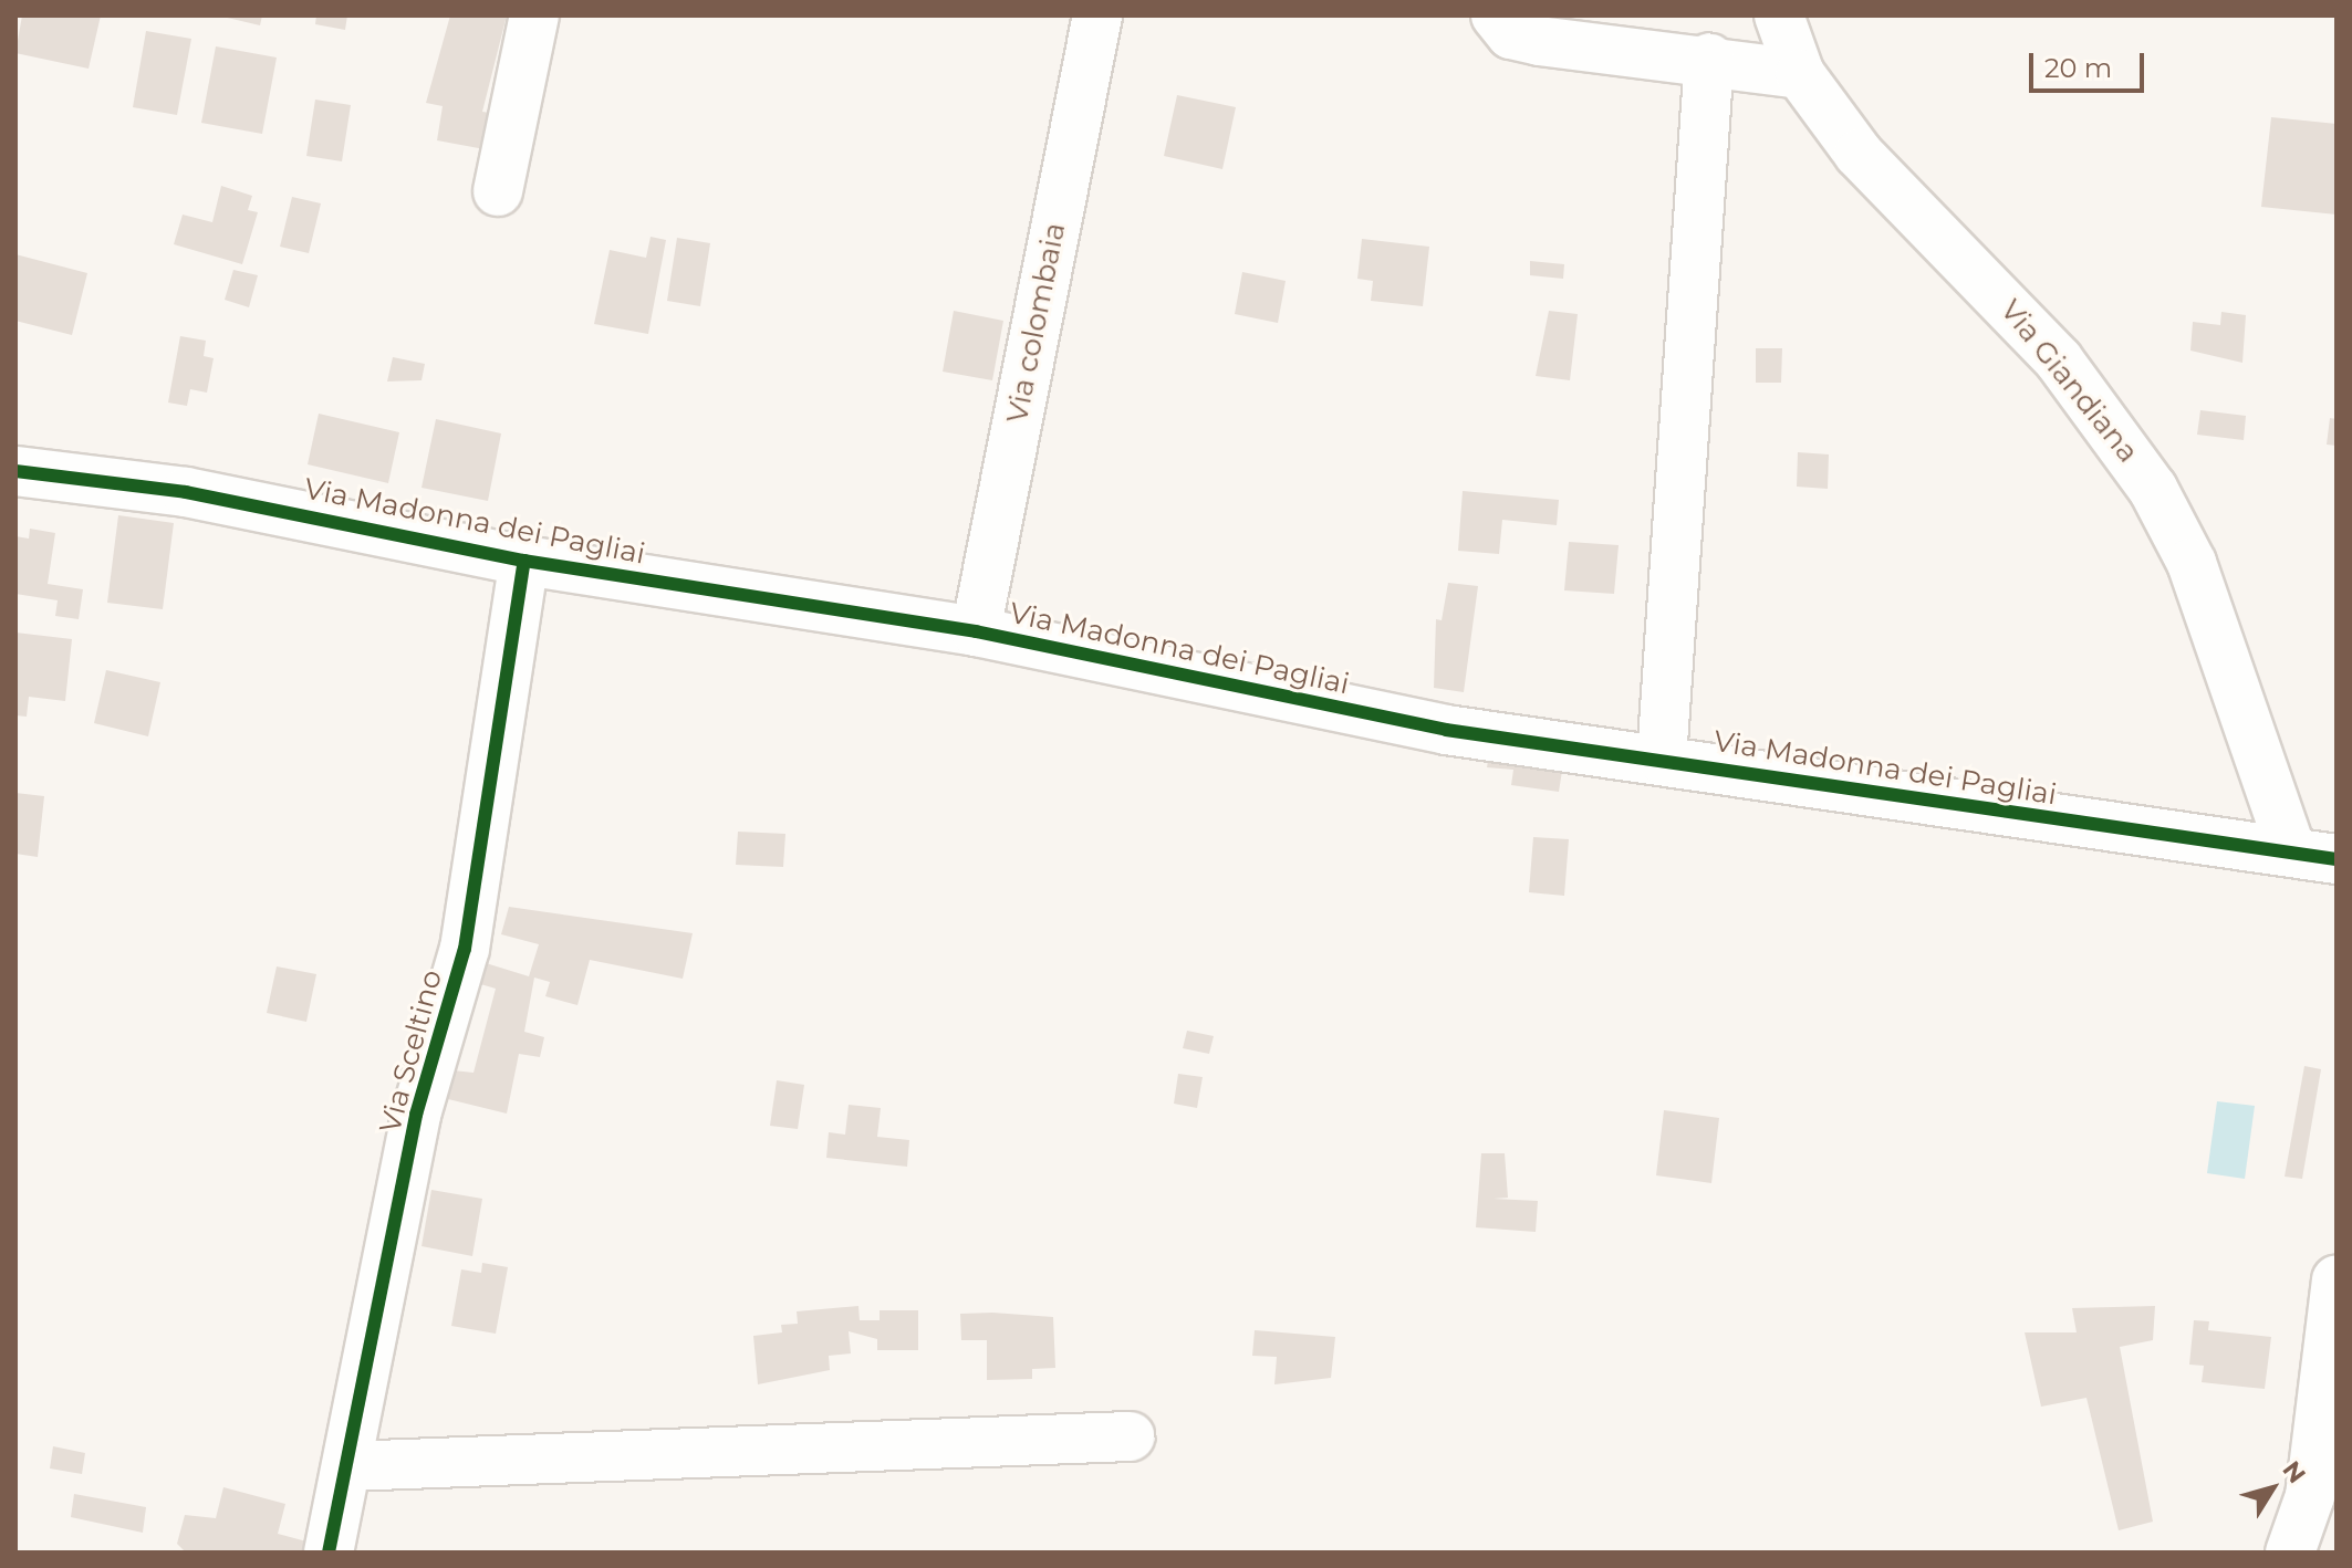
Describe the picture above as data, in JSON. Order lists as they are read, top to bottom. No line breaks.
{"streets":{"street":["Via colombaia","Via Giandiana","Via Madonna dei Pagliai","Via Sceltino"]},"crossings":[["Via colombaia","Via Madonna dei Pagliai"],["Via Giandiana","Via Madonna dei Pagliai"],["Via Madonna dei Pagliai","Via Sceltino"]],"scale_bar":"20 m","north":"top right"}
